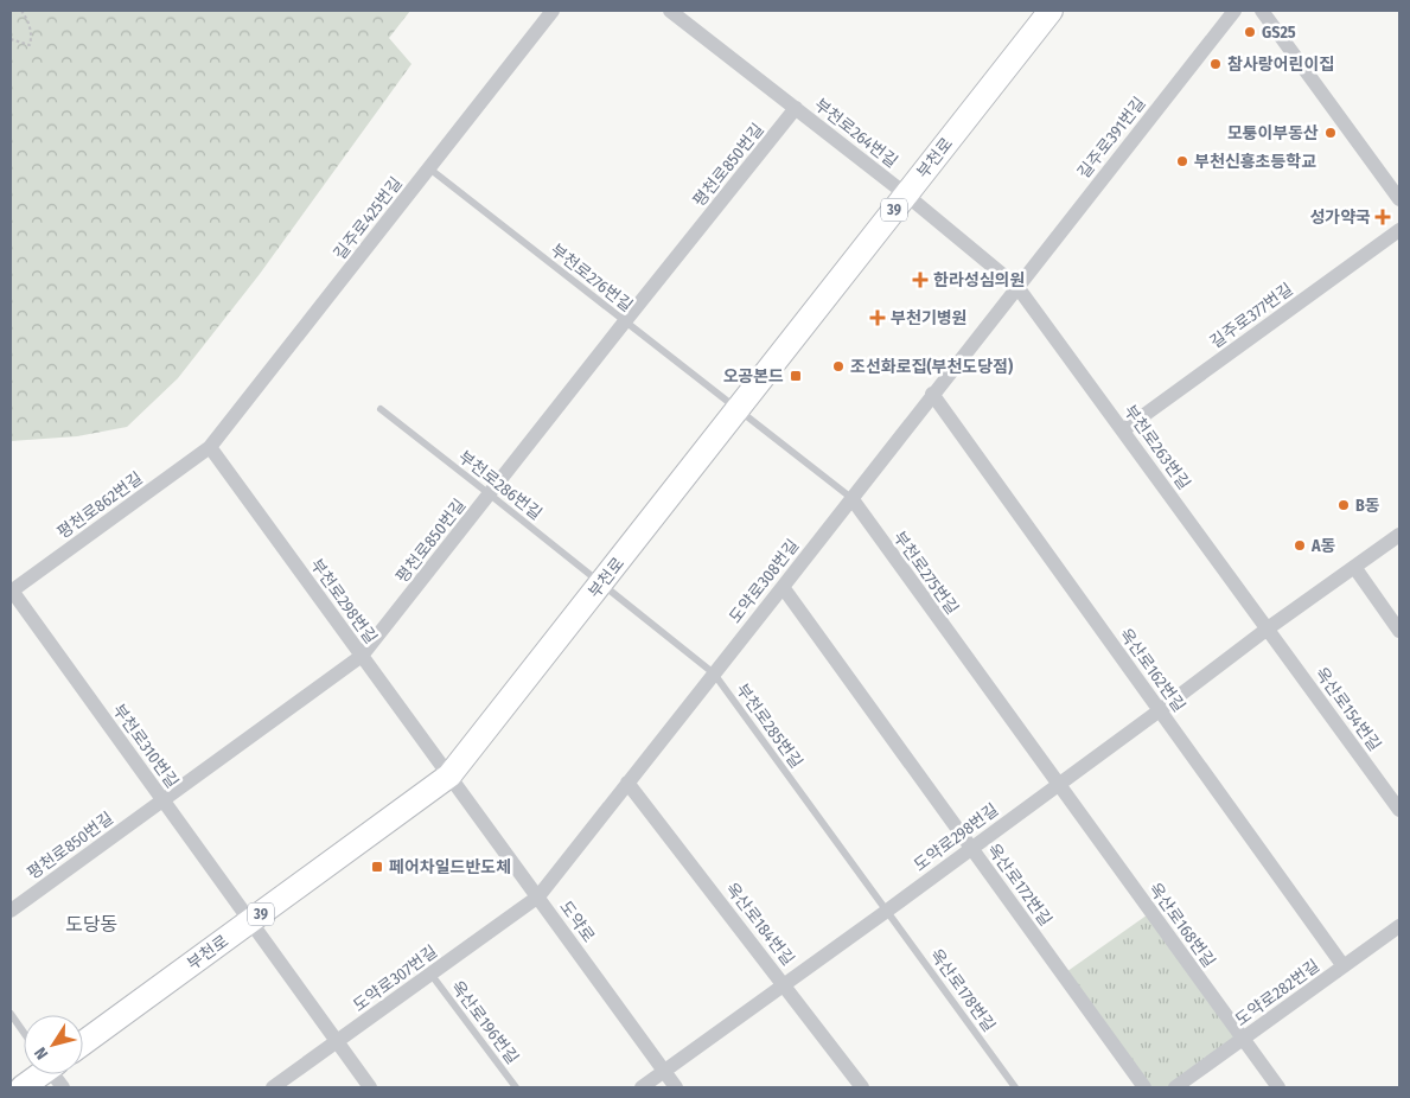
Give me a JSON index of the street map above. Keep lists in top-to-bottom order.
{
  "streets": {
    "main road": ["부천로", "39"],
    "street": [
      "부천로264번길",
      "길주로391번길",
      "평천로850번길",
      "길주로425번길",
      "길주로377번길",
      "부천로263번길",
      "평천로862번길",
      "부천로275번길",
      "도약로308번길",
      "부천로298번길",
      "옥산로162번길",
      "옥산로154번길",
      "부천로310번길",
      "도약로298번길",
      "옥산로172번길",
      "도약로",
      "옥산로184번길",
      "옥산로168번길",
      "도약로307번길",
      "도약로282번길"
    ],
    "lane": [
      "부천로276번길",
      "부천로286번길",
      "부천로285번길",
      "옥산로178번길",
      "옥산로196번길"
    ]
  },
  "crossings": [
    ["부천로264번길", "길주로391번길"],
    ["부천로264번길", "부천로"],
    ["부천로264번길", "평천로850번길"],
    ["부천로264번길", "부천로263번길"],
    ["부천로264번길", "도약로308번길"],
    ["길주로391번길", "부천로263번길"],
    ["길주로391번길", "도약로308번길"],
    ["부천로", "부천로276번길"],
    ["부천로", "부천로286번길"],
    ["부천로", "부천로275번길"],
    ["부천로", "부천로298번길"],
    ["부천로", "부천로285번길"],
    ["부천로", "부천로310번길"],
    ["부천로", "도약로"],
    ["평천로850번길", "부천로276번길"],
    ["평천로850번길", "부천로286번길"],
    ["평천로850번길", "부천로298번길"],
    ["평천로850번길", "부천로310번길"],
    ["길주로425번길", "부천로276번길"],
    ["길주로425번길", "평천로862번길"],
    ["길주로425번길", "부천로298번길"],
    ["부천로276번길", "부천로275번길"],
    ["길주로377번길", "부천로263번길"],
    ["부천로263번길", "도약로308번길"],
    ["부천로263번길", "옥산로154번길"],
    ["부천로263번길", "도약로298번길"],
    ["부천로286번길", "부천로285번길"],
    ["평천로862번길", "부천로298번길"],
    ["평천로862번길", "부천로310번길"],
    ["부천로275번길", "도약로308번길"],
    ["부천로275번길", "도약로298번길"],
    ["부천로275번길", "옥산로168번길"],
    ["도약로308번길", "옥산로162번길"],
    ["도약로308번길", "부천로285번길"],
    ["도약로308번길", "옥산로172번길"],
    ["도약로308번길", "도약로"],
    ["도약로308번길", "옥산로184번길"],
    ["도약로308번길", "도약로307번길"],
    ["부천로298번길", "도약로"],
    ["옥산로162번길", "도약로298번길"],
    ["옥산로162번길", "도약로282번길"],
    ["옥산로154번길", "도약로298번길"],
    ["부천로285번길", "도약로298번길"],
    ["부천로285번길", "옥산로178번길"],
    ["부천로310번길", "도약로307번길"],
    ["도약로298번길", "옥산로172번길"],
    ["도약로298번길", "도약로"],
    ["도약로298번길", "옥산로184번길"],
    ["도약로298번길", "옥산로168번길"],
    ["도약로298번길", "옥산로178번길"],
    ["도약로", "도약로307번길"],
    ["옥산로168번길", "도약로282번길"],
    ["도약로307번길", "옥산로196번길"]
  ],
  "districts": ["도당동"],
  "places": {
    "other": [
      "GS25",
      "참사랑어린이집",
      "모퉁이부동산",
      "부천신흥초등학교",
      "조선화로집(부천도당점)",
      "B동",
      "A동"
    ],
    "health": ["성가약국", "한라성심의원", "부천기병원"],
    "transit": ["오공본드", "페어차일드반도체"]
  },
  "north": "bottom left"
}
